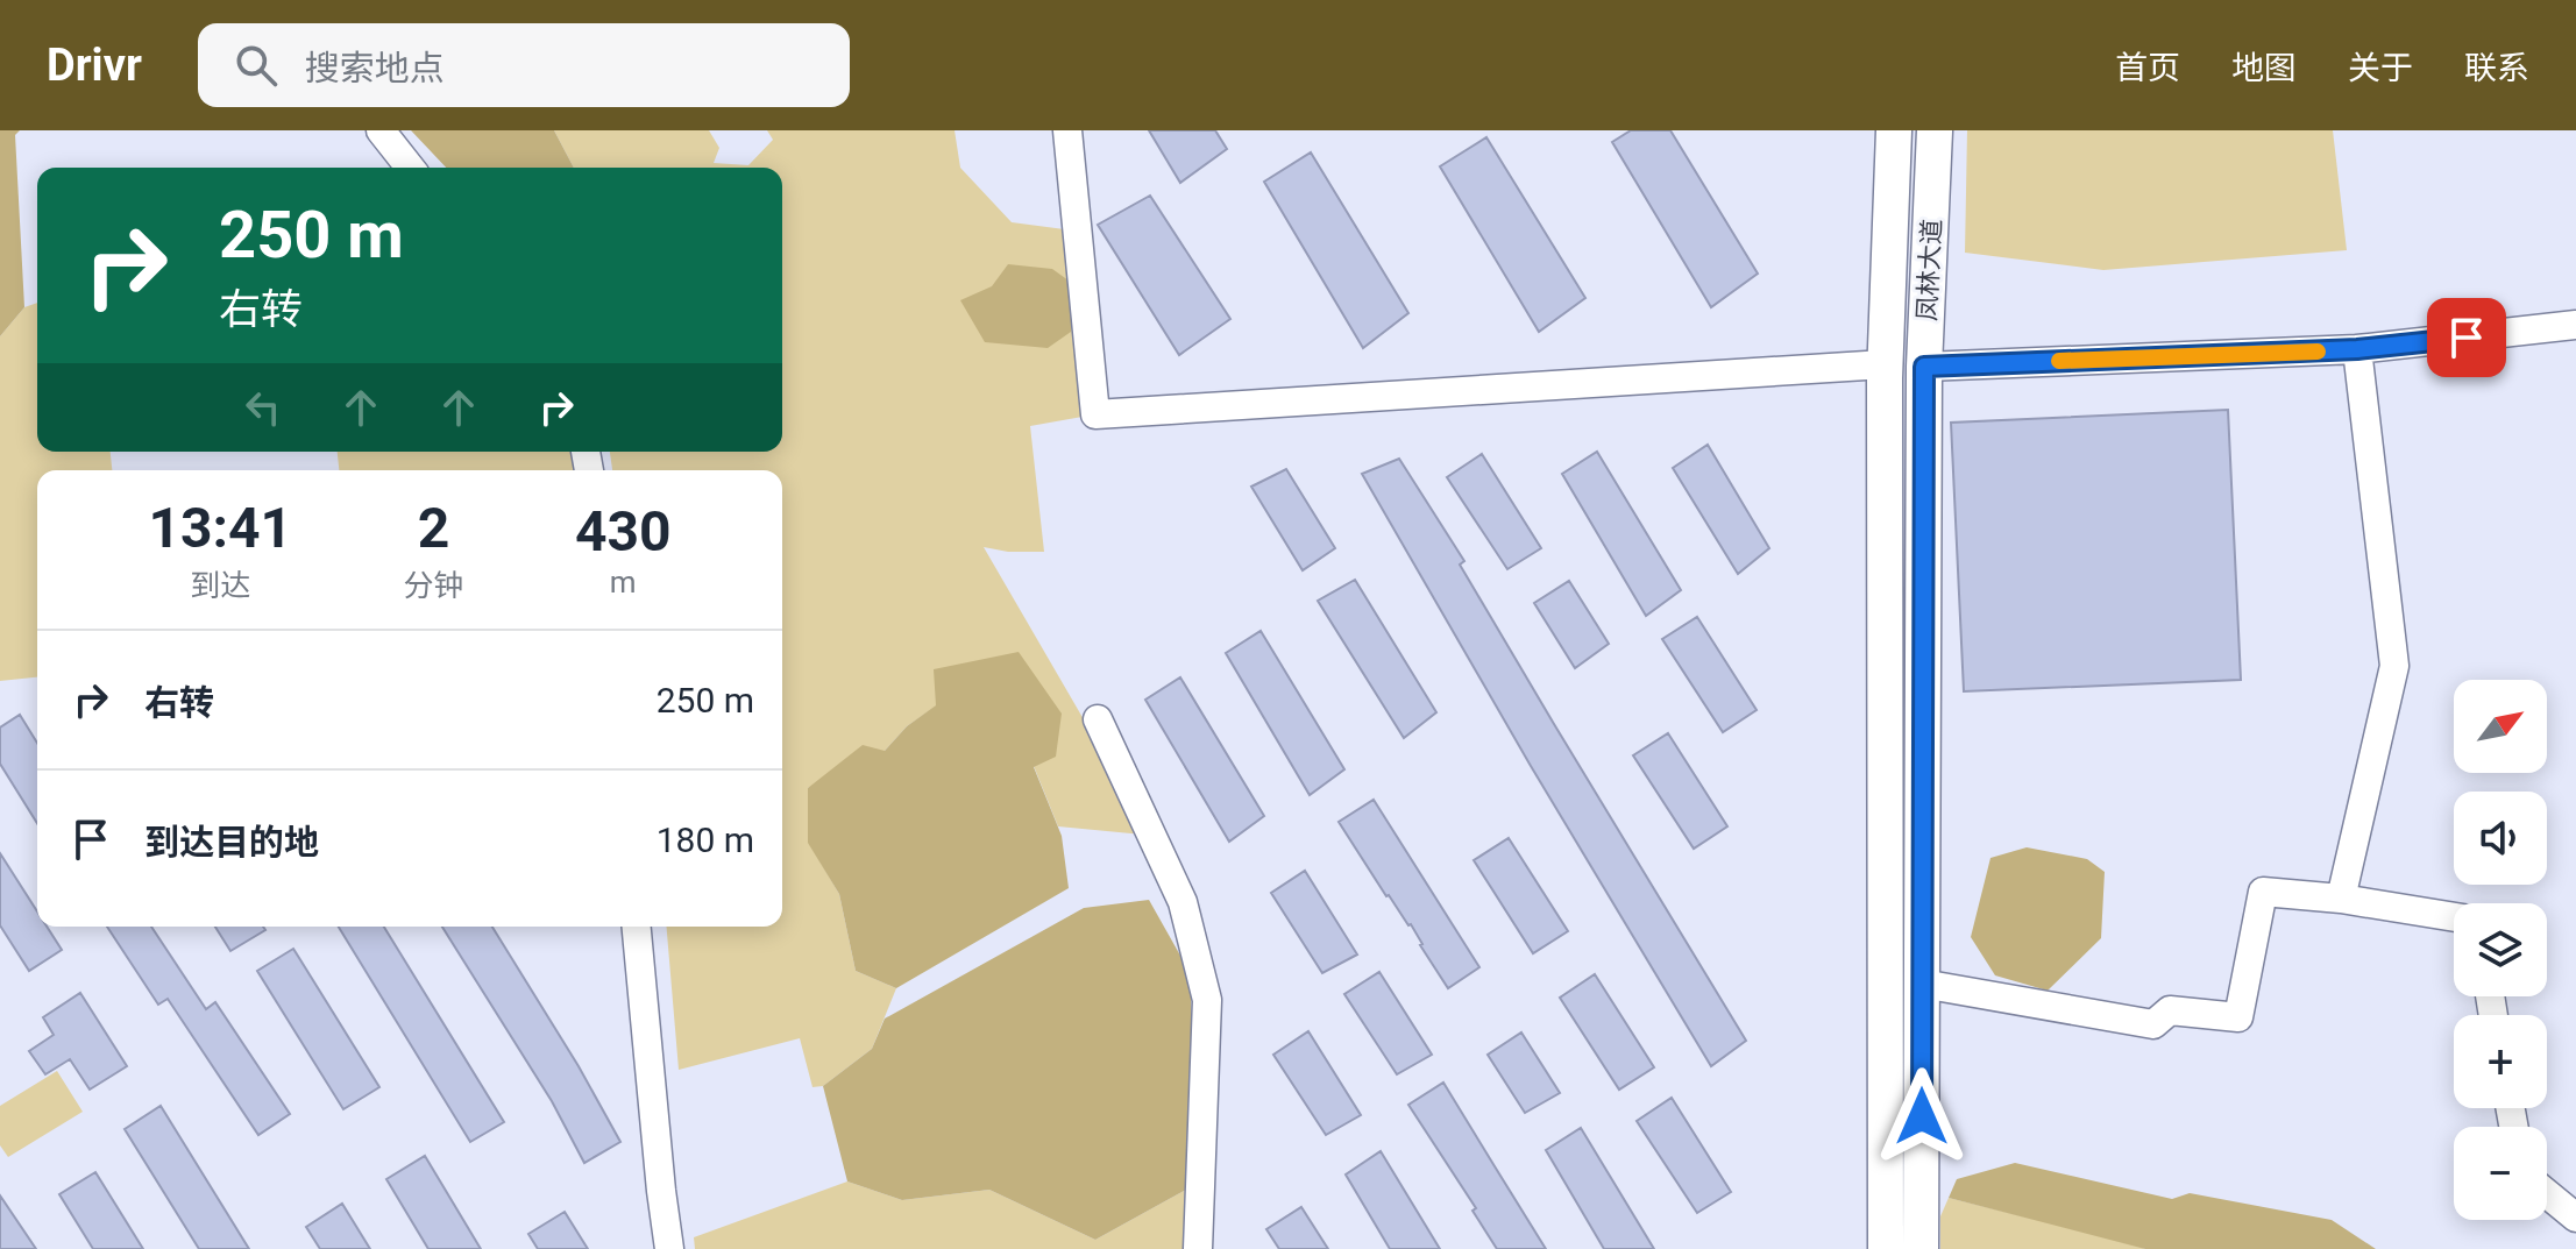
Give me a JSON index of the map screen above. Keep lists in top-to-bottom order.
{
  "streets": {
    "main road": ["凤林大道"]
  },
  "north": "top right",
  "page": {
    "header": "Drivr",
    "search": "搜索地点",
    "nav": [
      "首页",
      "地图",
      "关于",
      "联系"
    ],
    "turn": ["250 m", "右转"],
    "eta": [
      "13:41",
      "到达",
      "2",
      "分钟",
      "430",
      "m"
    ],
    "list": [
      {
        "name": "右转",
        "value": "250 m"
      },
      {
        "name": "到达目的地",
        "value": "180 m"
      }
    ],
    "map_buttons": ["+", "−"]
  }
}
